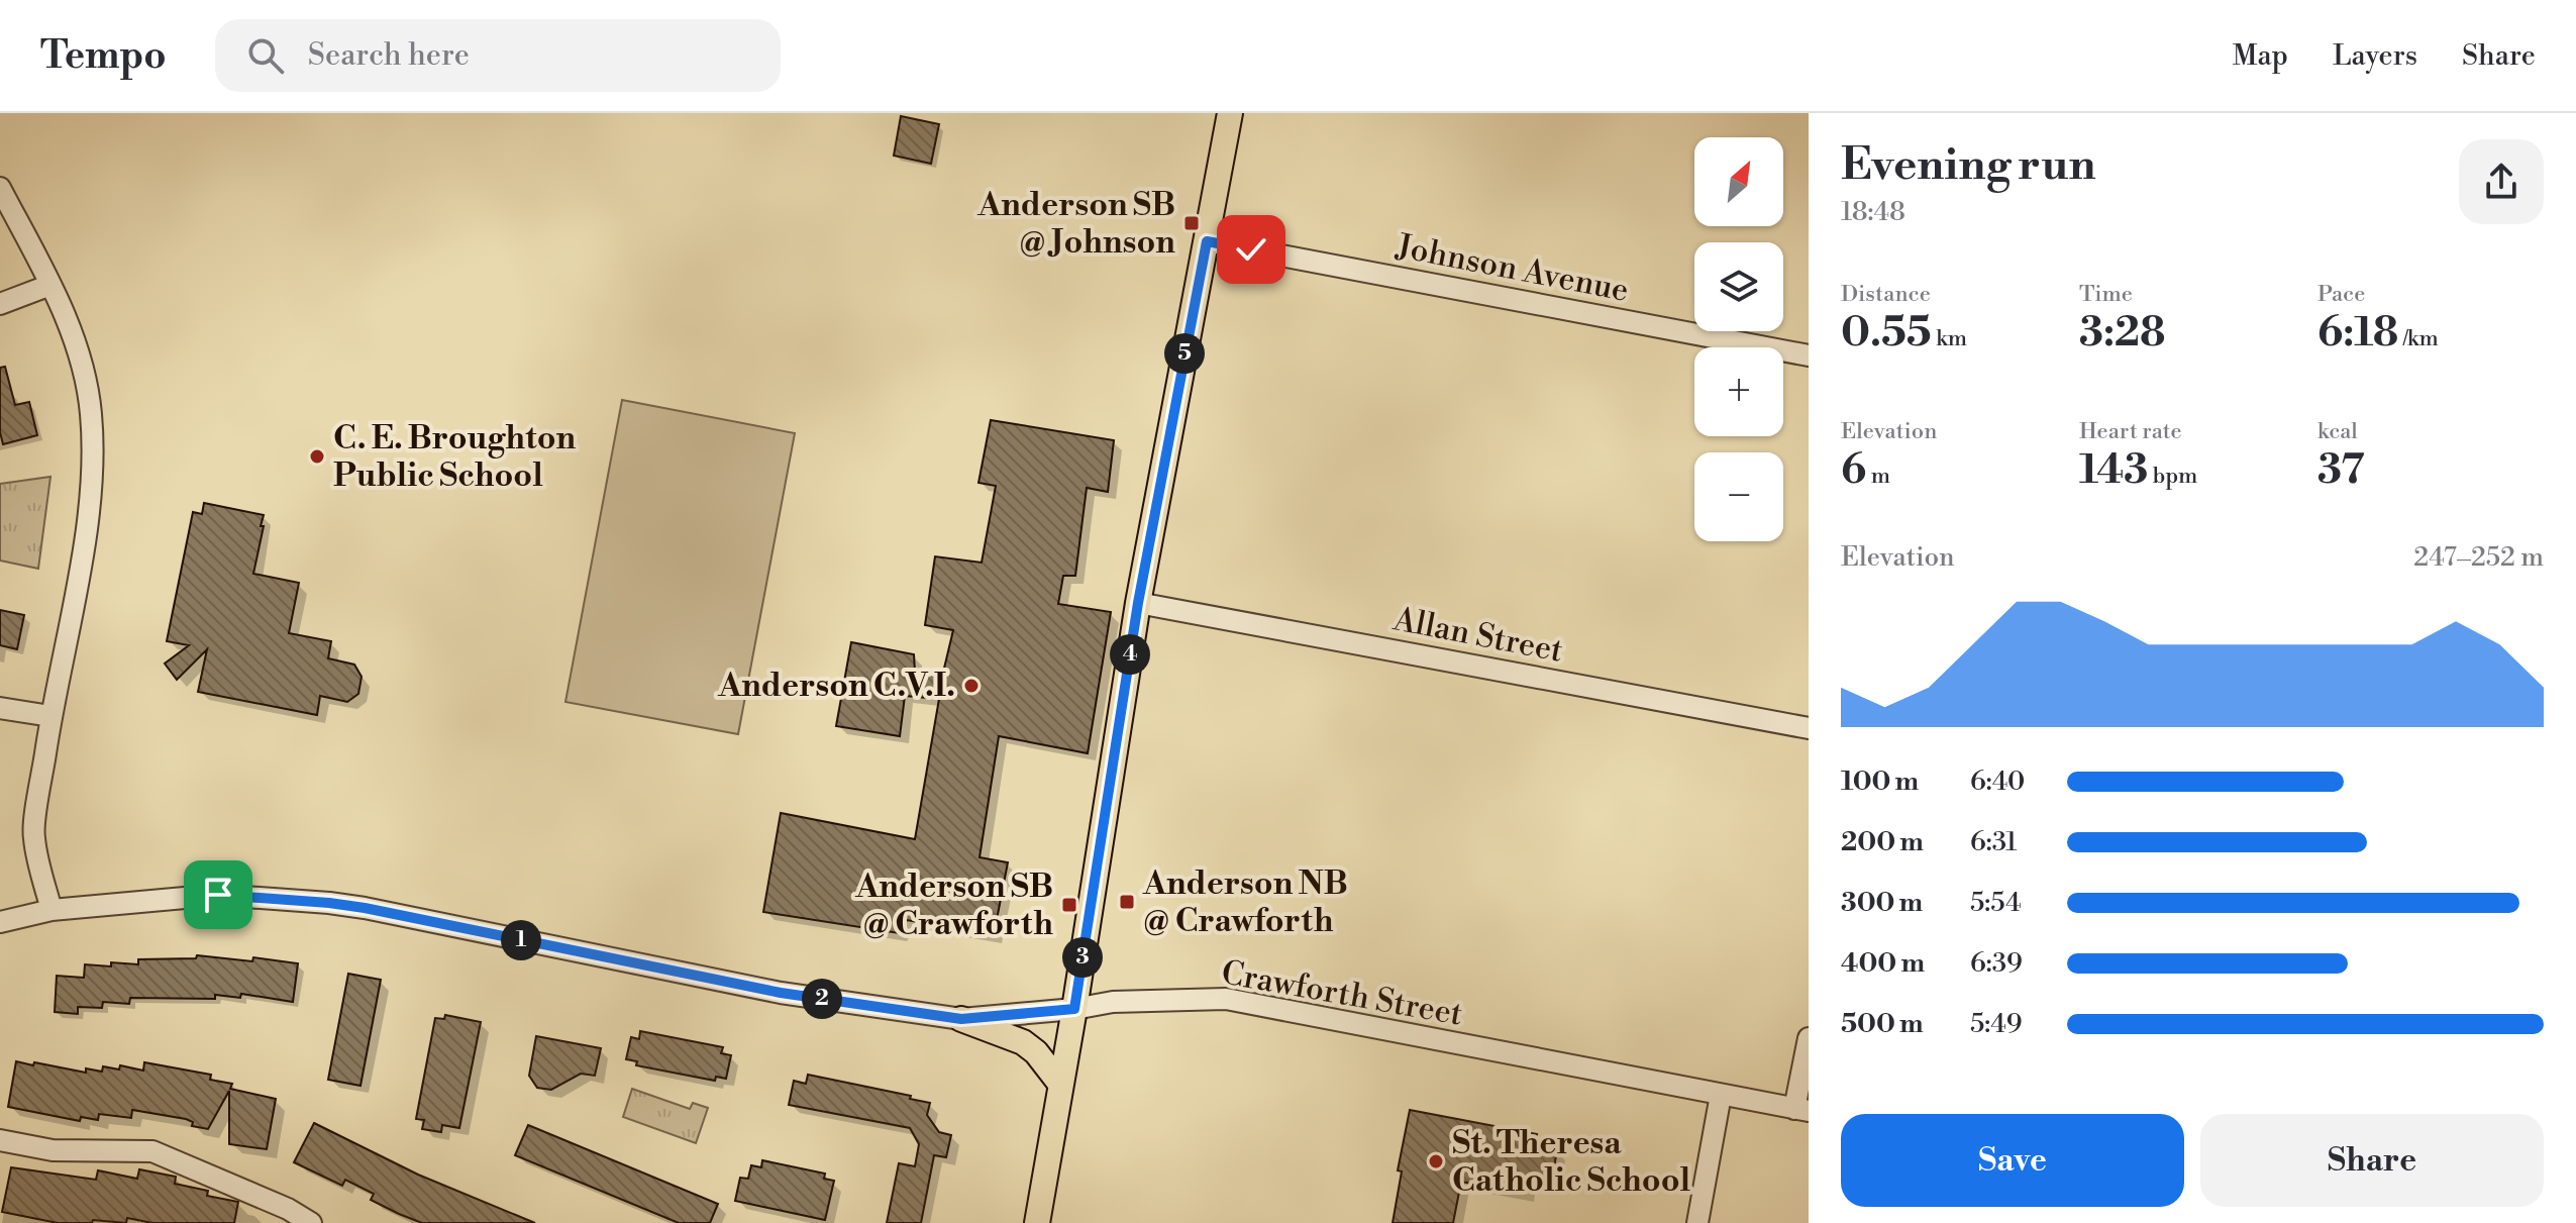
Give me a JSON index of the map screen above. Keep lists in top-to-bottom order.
{
  "streets": {
    "street": ["Johnson Avenue", "Allan Street", "Crawforth Street"]
  },
  "places": {
    "transit": ["Anderson SB @ Johnson", "Anderson NB @ Crawforth", "Anderson SB @ Crawforth"],
    "other": ["C. E. Broughton Public School", "Anderson C.V.I.", "St. Theresa Catholic School"]
  },
  "north": "top right",
  "page": {
    "header": "Tempo",
    "search": "Search here",
    "nav": ["Map", "Layers", "Share"],
    "heading": ["Evening run", "18:48"],
    "map_buttons": ["+", "−"],
    "stats": [
      ["Distance", "0.55 km"],
      ["Time", "3:28"],
      ["Pace", "6:18 /km"],
      ["Elevation", "6 m"],
      ["Heart rate", "143 bpm"],
      ["kcal", "37"]
    ],
    "pins": [
      "5",
      "4",
      "1",
      "3",
      "2"
    ],
    "chart": ["Elevation", "247–252 m"],
    "list": [
      {
        "name": "100 m",
        "note": "6:40"
      },
      {
        "name": "200 m",
        "note": "6:31"
      },
      {
        "name": "300 m",
        "note": "5:54"
      },
      {
        "name": "400 m",
        "note": "6:39"
      },
      {
        "name": "500 m",
        "note": "5:49"
      }
    ],
    "buttons": ["Save", "Share"]
  }
}
